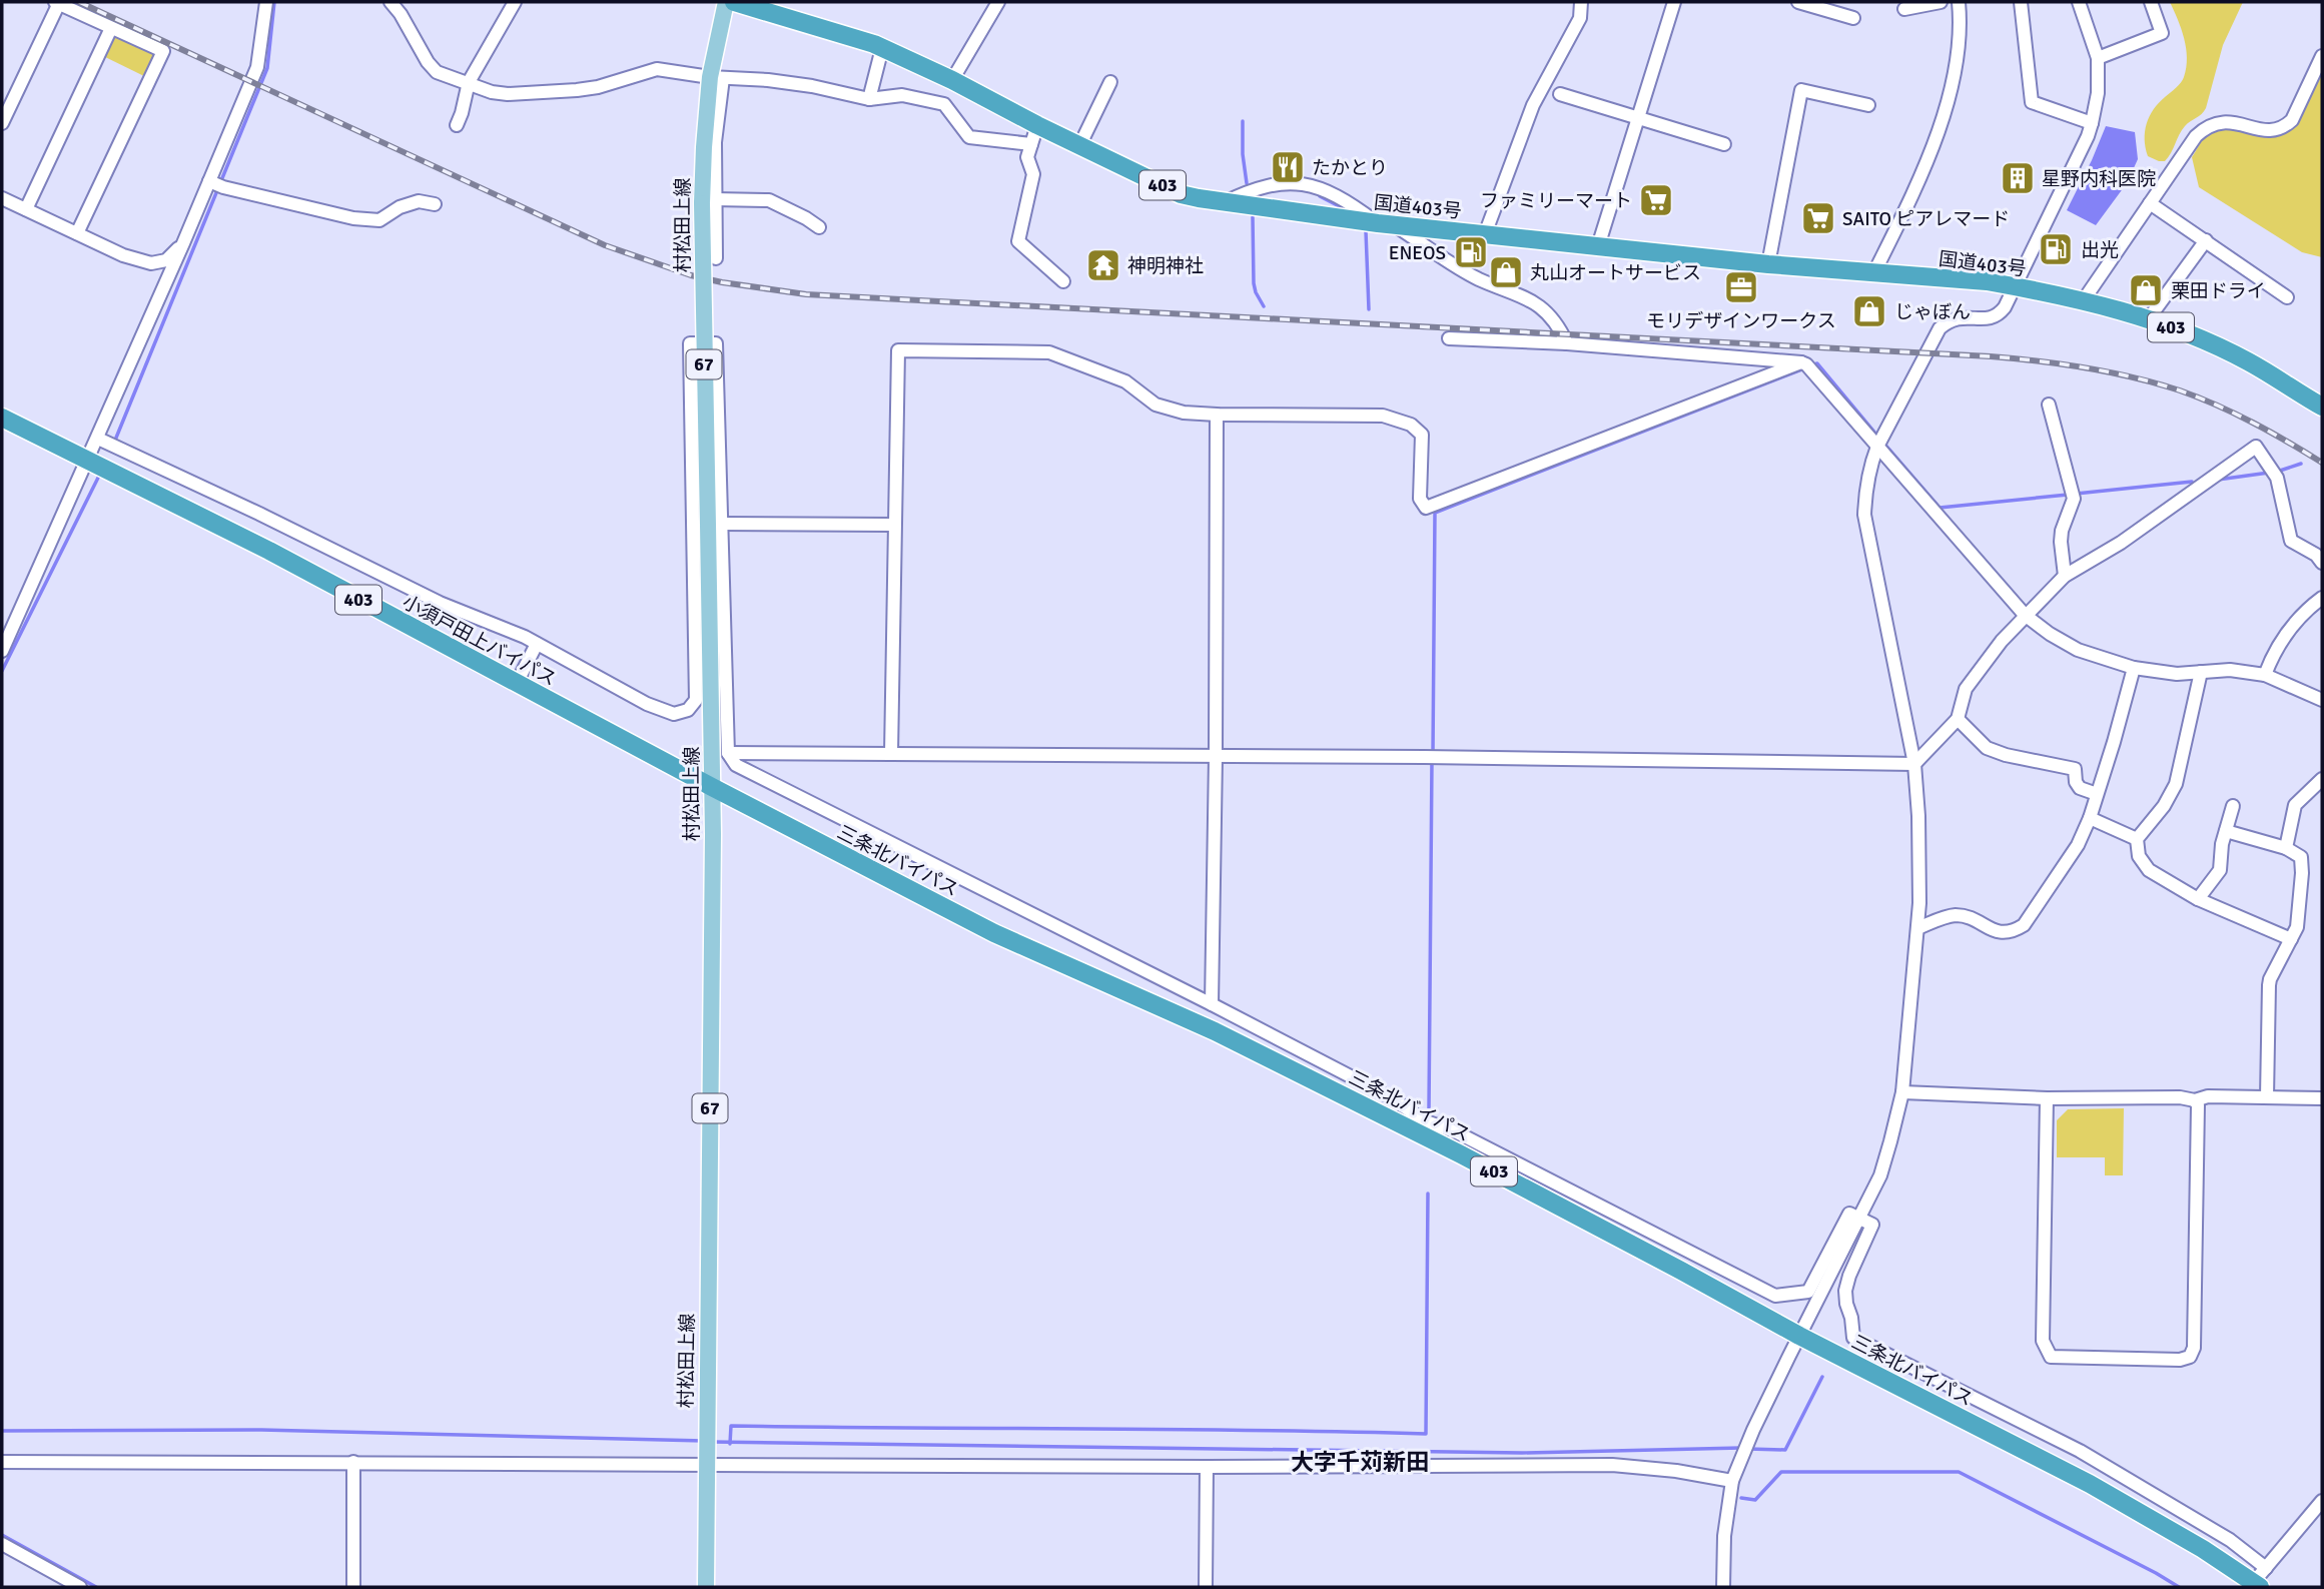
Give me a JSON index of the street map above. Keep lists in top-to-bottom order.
{
  "streets": {
    "highway": [
      "403",
      "国道403号",
      "小須戸田上バイパス",
      "三条北バイパス"
    ],
    "main road": ["村松田上線", "67"]
  },
  "crossings": [
    ["村松田上線", "小須戸田上バイパス"],
    ["村松田上線", "三条北バイパス"],
    ["小須戸田上バイパス", "三条北バイパス"]
  ],
  "districts": ["大字千苅新田"],
  "places": {
    "restaurant": ["たかとり"],
    "building": ["星野内科医院"],
    "supermarket": ["ファミリーマート", "SAITO ピアレマード"],
    "fuel station": ["出光", "ENEOS"],
    "temple": ["神明神社"],
    "shop": ["丸山オートサービス", "栗田ドライ", "じゃぼん"],
    "office": ["モリデザインワークス"]
  }
}
